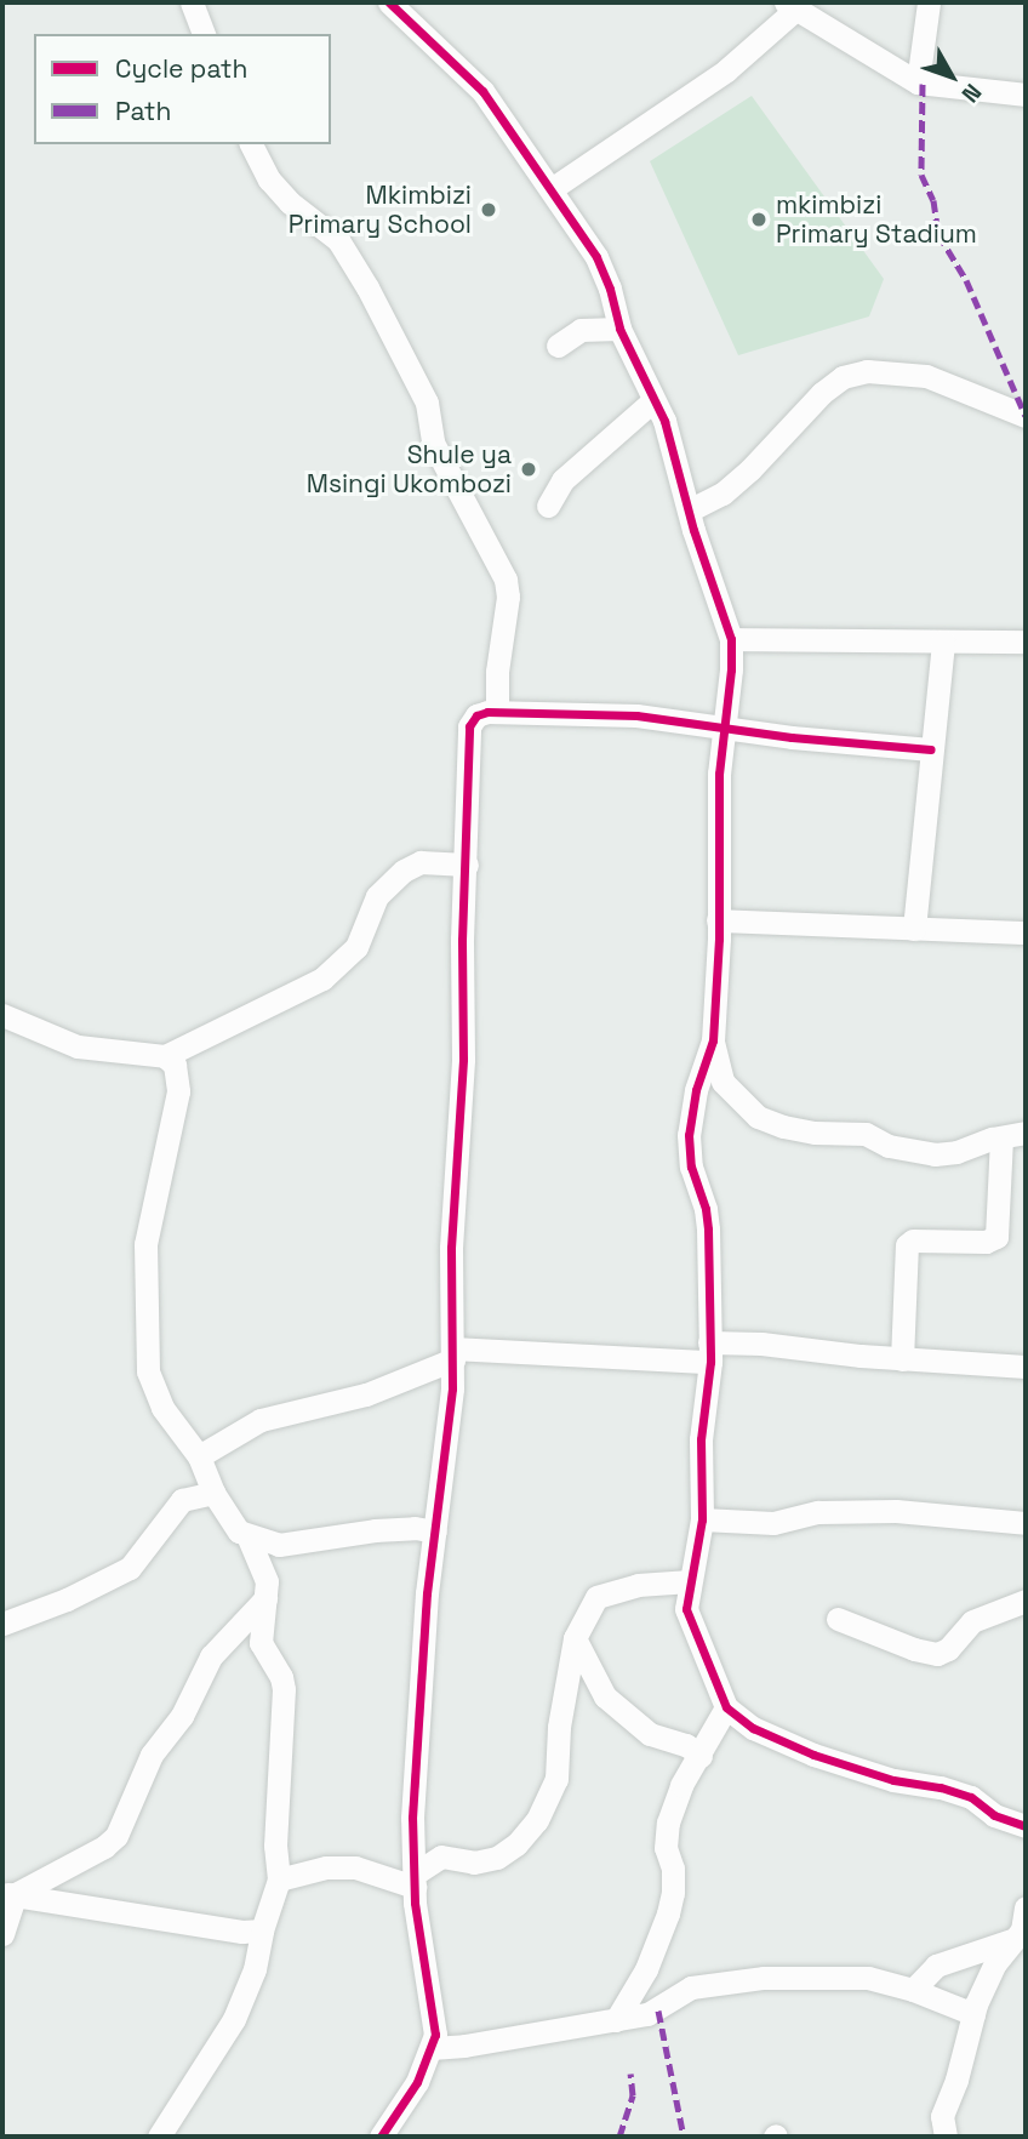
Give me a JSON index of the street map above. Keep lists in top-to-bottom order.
{
  "places": ["Mkimbizi Primary School", "mkimbizi Primary Stadium", "Shule ya Msingi Ukombozi"],
  "legend": ["Cycle path", "Path"],
  "north": "bottom right"
}
